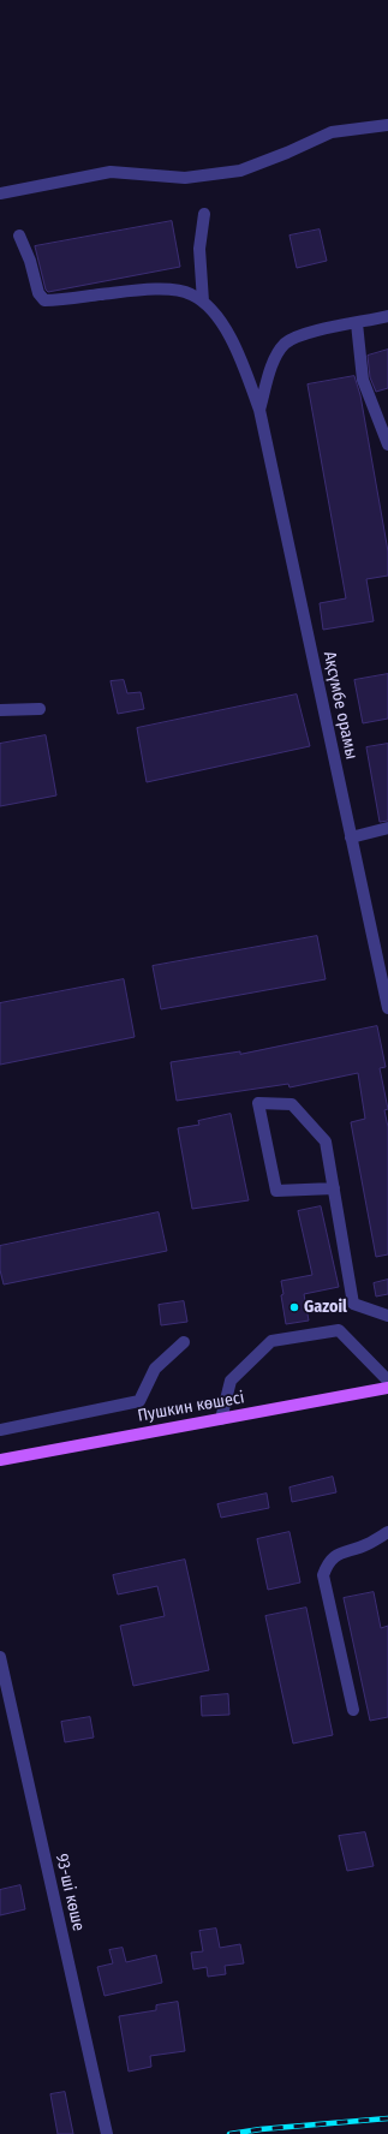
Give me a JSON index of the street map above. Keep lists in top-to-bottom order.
{
  "streets": {
    "main road": ["Пушкин көшесі"],
    "lane": ["Ақсүмбе орамы", "93-ші көше"]
  },
  "places": ["Gazoil"]
}
